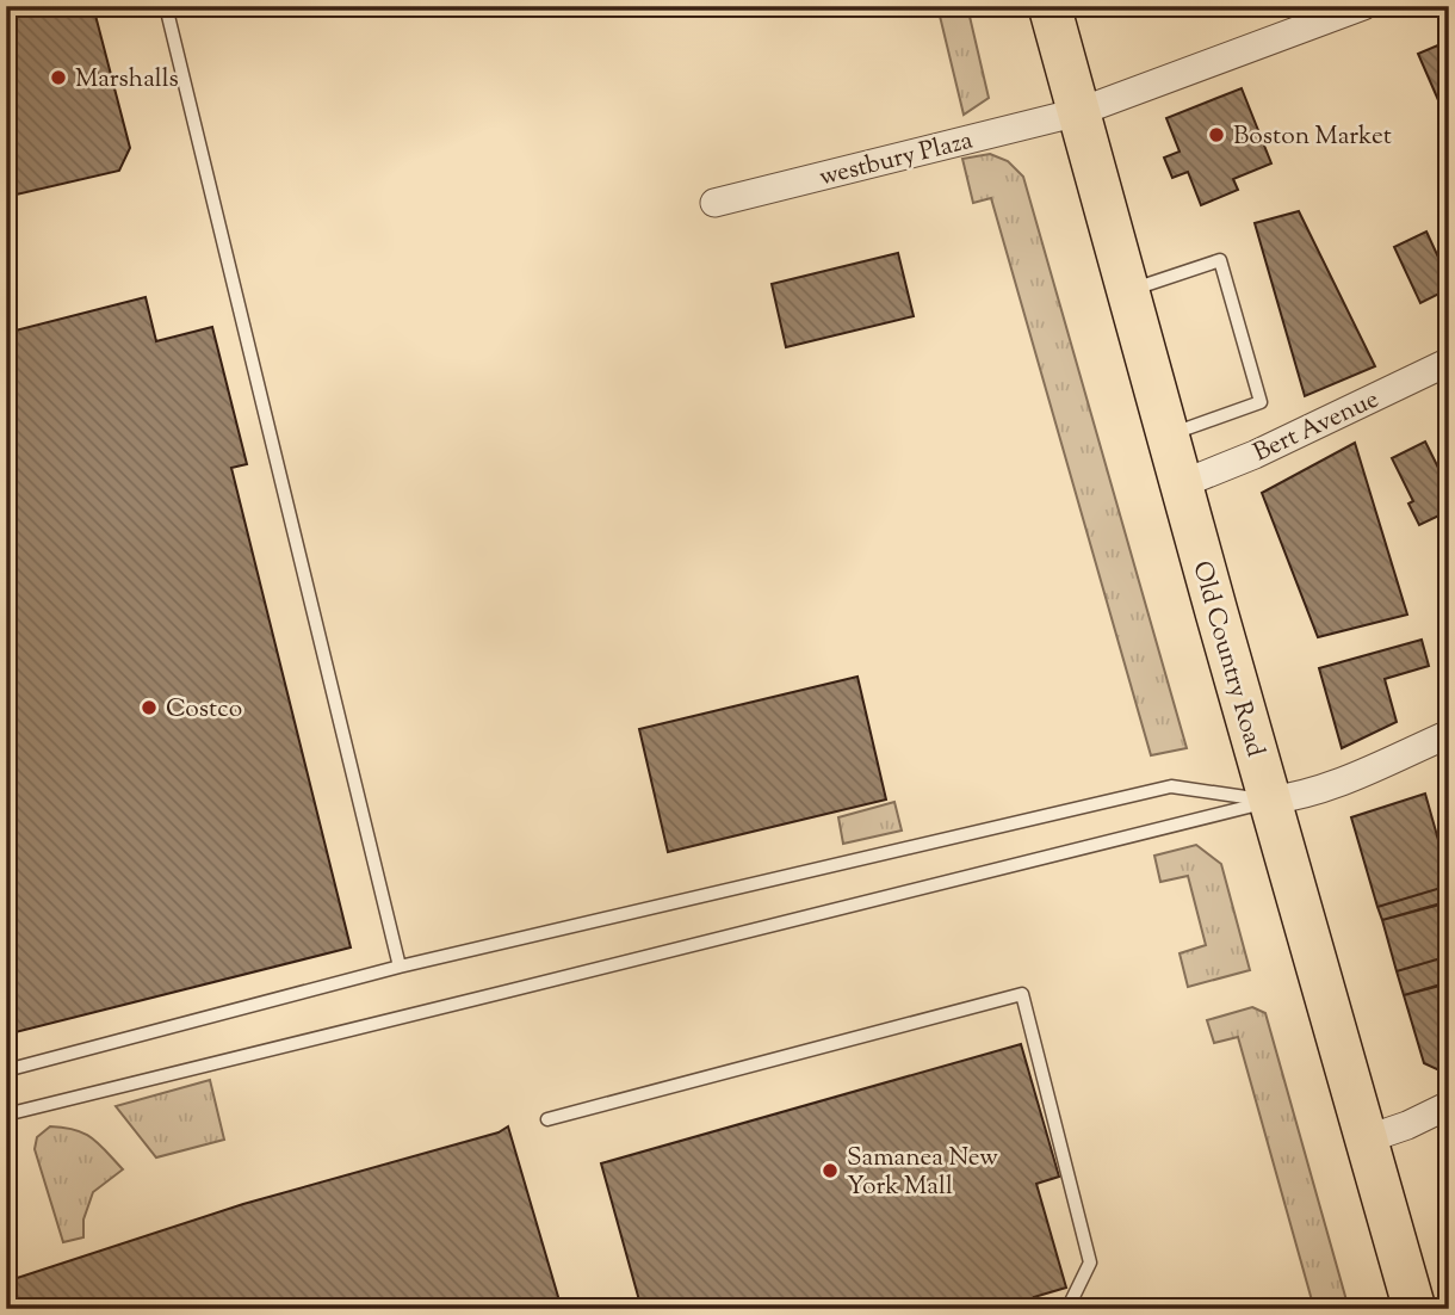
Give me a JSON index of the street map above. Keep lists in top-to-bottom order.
{
  "streets": {
    "main road": ["Old Country Road"],
    "street": ["westbury Plaza", "Bert Avenue"]
  },
  "crossings": [
    ["westbury Plaza", "Old Country Road"],
    ["Bert Avenue", "Old Country Road"]
  ],
  "places": [
    "Marshalls",
    "Boston Market",
    "Costco",
    "Samanea New York Mall"
  ]
}
